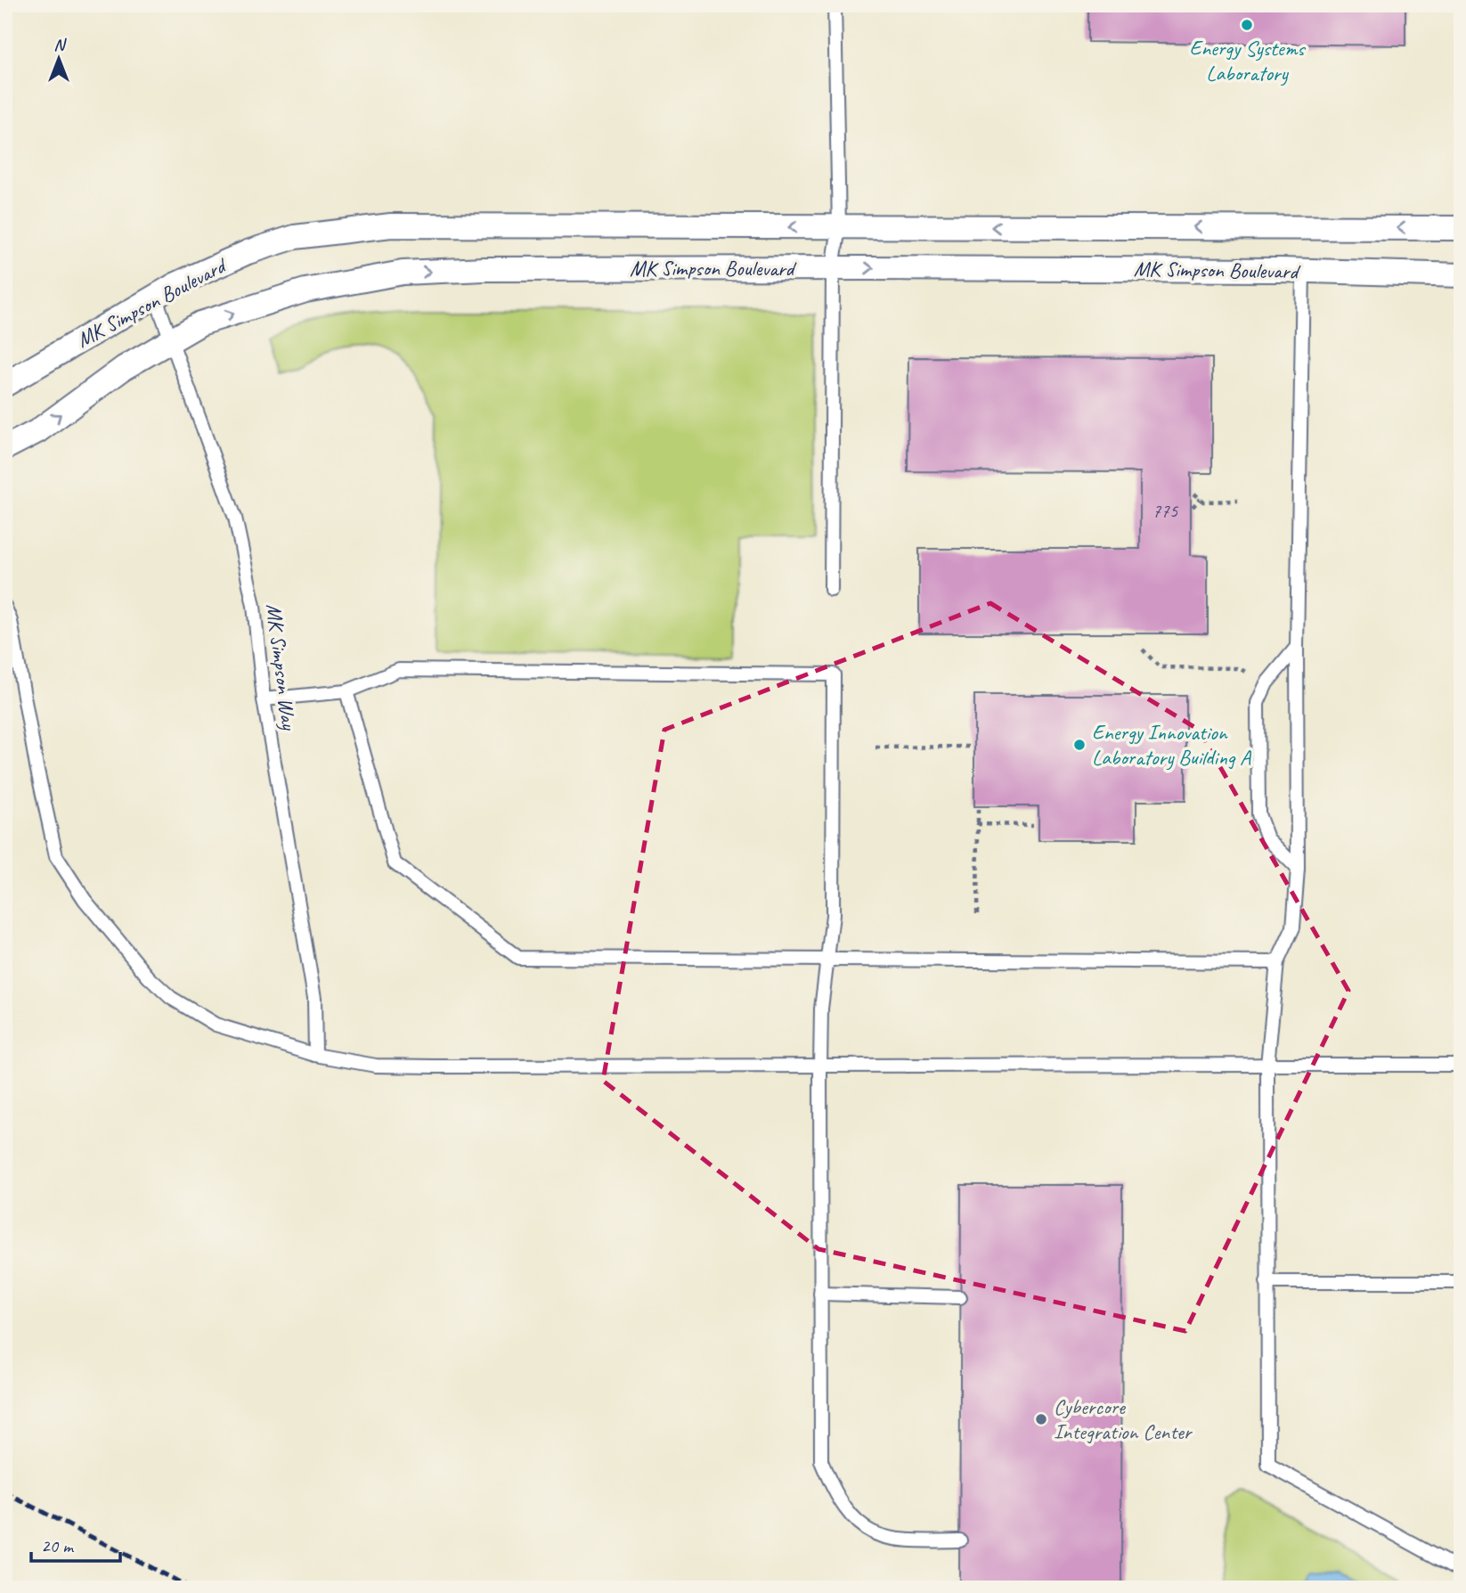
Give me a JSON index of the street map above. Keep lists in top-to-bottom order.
{
  "streets": {
    "street": ["MK Simpson Boulevard"],
    "lane": ["MK Simpson Way"]
  },
  "crossings": [
    ["MK Simpson Boulevard", "MK Simpson Way"]
  ],
  "places": ["Energy Systems Laboratory", "Energy Innovation Laboratory Building A", "Cybercore Integration Center"],
  "house_numbers": ["775"],
  "scale_bar": "20 m",
  "north": "top"
}
